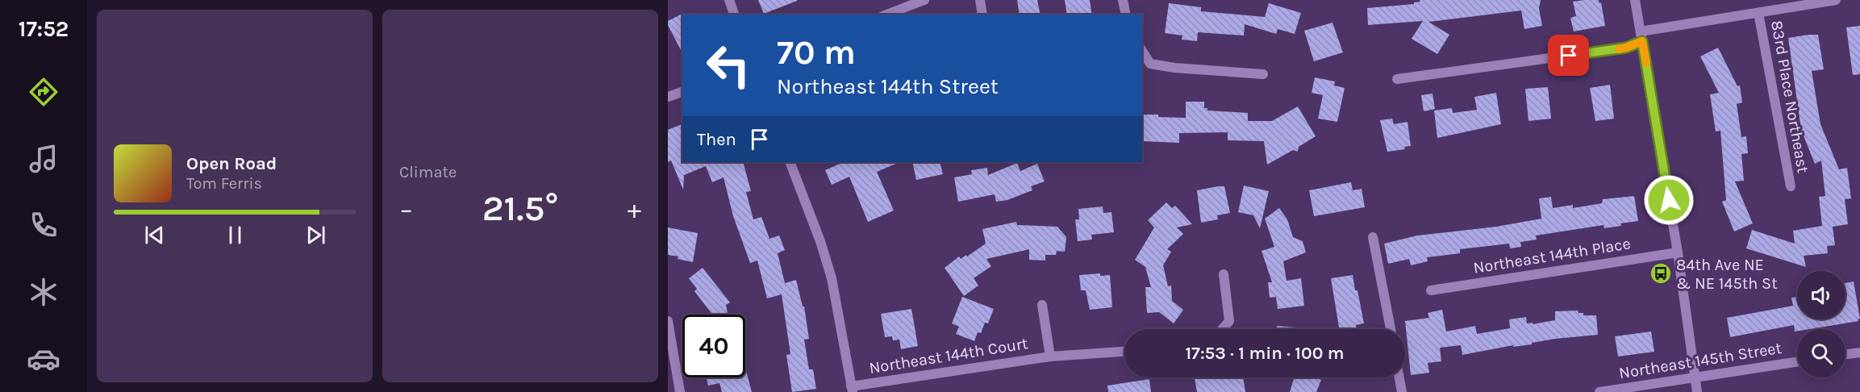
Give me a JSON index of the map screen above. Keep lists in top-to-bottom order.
{
  "streets": {
    "street": [
      "83rd Place Northeast",
      "Northeast 144th Place",
      "Northeast 144th Court",
      "Northeast 145th Street"
    ]
  },
  "places": {
    "bus stop": ["84th Ave NE & NE 145th St"]
  },
  "page": {
    "tabs": "17:52",
    "tile": "Climate",
    "turn": ["70 m", "Northeast 144th Street"],
    "then": "Then",
    "song": ["Open Road", "Tom Ferris"],
    "heat": ["−", "21.5°", "+"],
    "limit": "40",
    "trip": "17:53 · 1 min · 100 m"
  }
}
